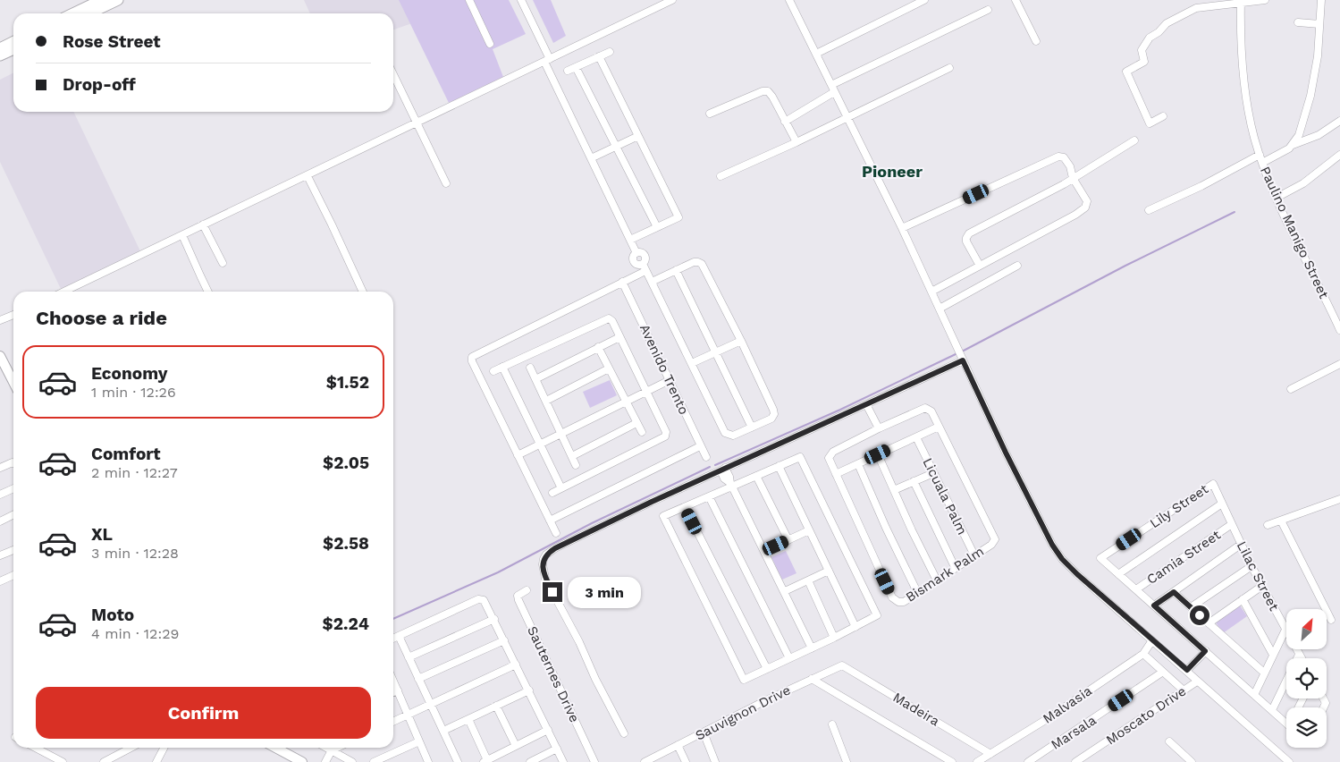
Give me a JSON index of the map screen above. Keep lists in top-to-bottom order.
{
  "streets": {
    "street": [
      "Paulino Manigo Street",
      "Avenido Trento",
      "Licuala Palm",
      "Lily Street",
      "Camia Street",
      "Bismark Palm",
      "Lilac Street",
      "Sauternes Drive",
      "Malvasia",
      "Madeira",
      "Sauvignon Drive",
      "Moscato Drive",
      "Marsala"
    ]
  },
  "crossings": [
    ["Licuala Palm", "Bismark Palm"],
    ["Lily Street", "Lilac Street"],
    ["Camia Street", "Lilac Street"],
    ["Malvasia", "Madeira"],
    ["Madeira", "Sauvignon Drive"]
  ],
  "districts": ["Pioneer"],
  "north": "top right",
  "page": {
    "banner": ["Rose Street", "Drop-off"],
    "heading": "Choose a ride",
    "list": [
      {
        "name": "Economy",
        "note": "1 min · 12:26",
        "value": "$1.52"
      },
      {
        "name": "Comfort",
        "note": "2 min · 12:27",
        "value": "$2.05"
      },
      {
        "name": "XL",
        "note": "3 min · 12:28",
        "value": "$2.58"
      },
      {
        "name": "Moto",
        "note": "4 min · 12:29",
        "value": "$2.24"
      }
    ],
    "bubble": "3 min",
    "buttons": "Confirm"
  }
}
